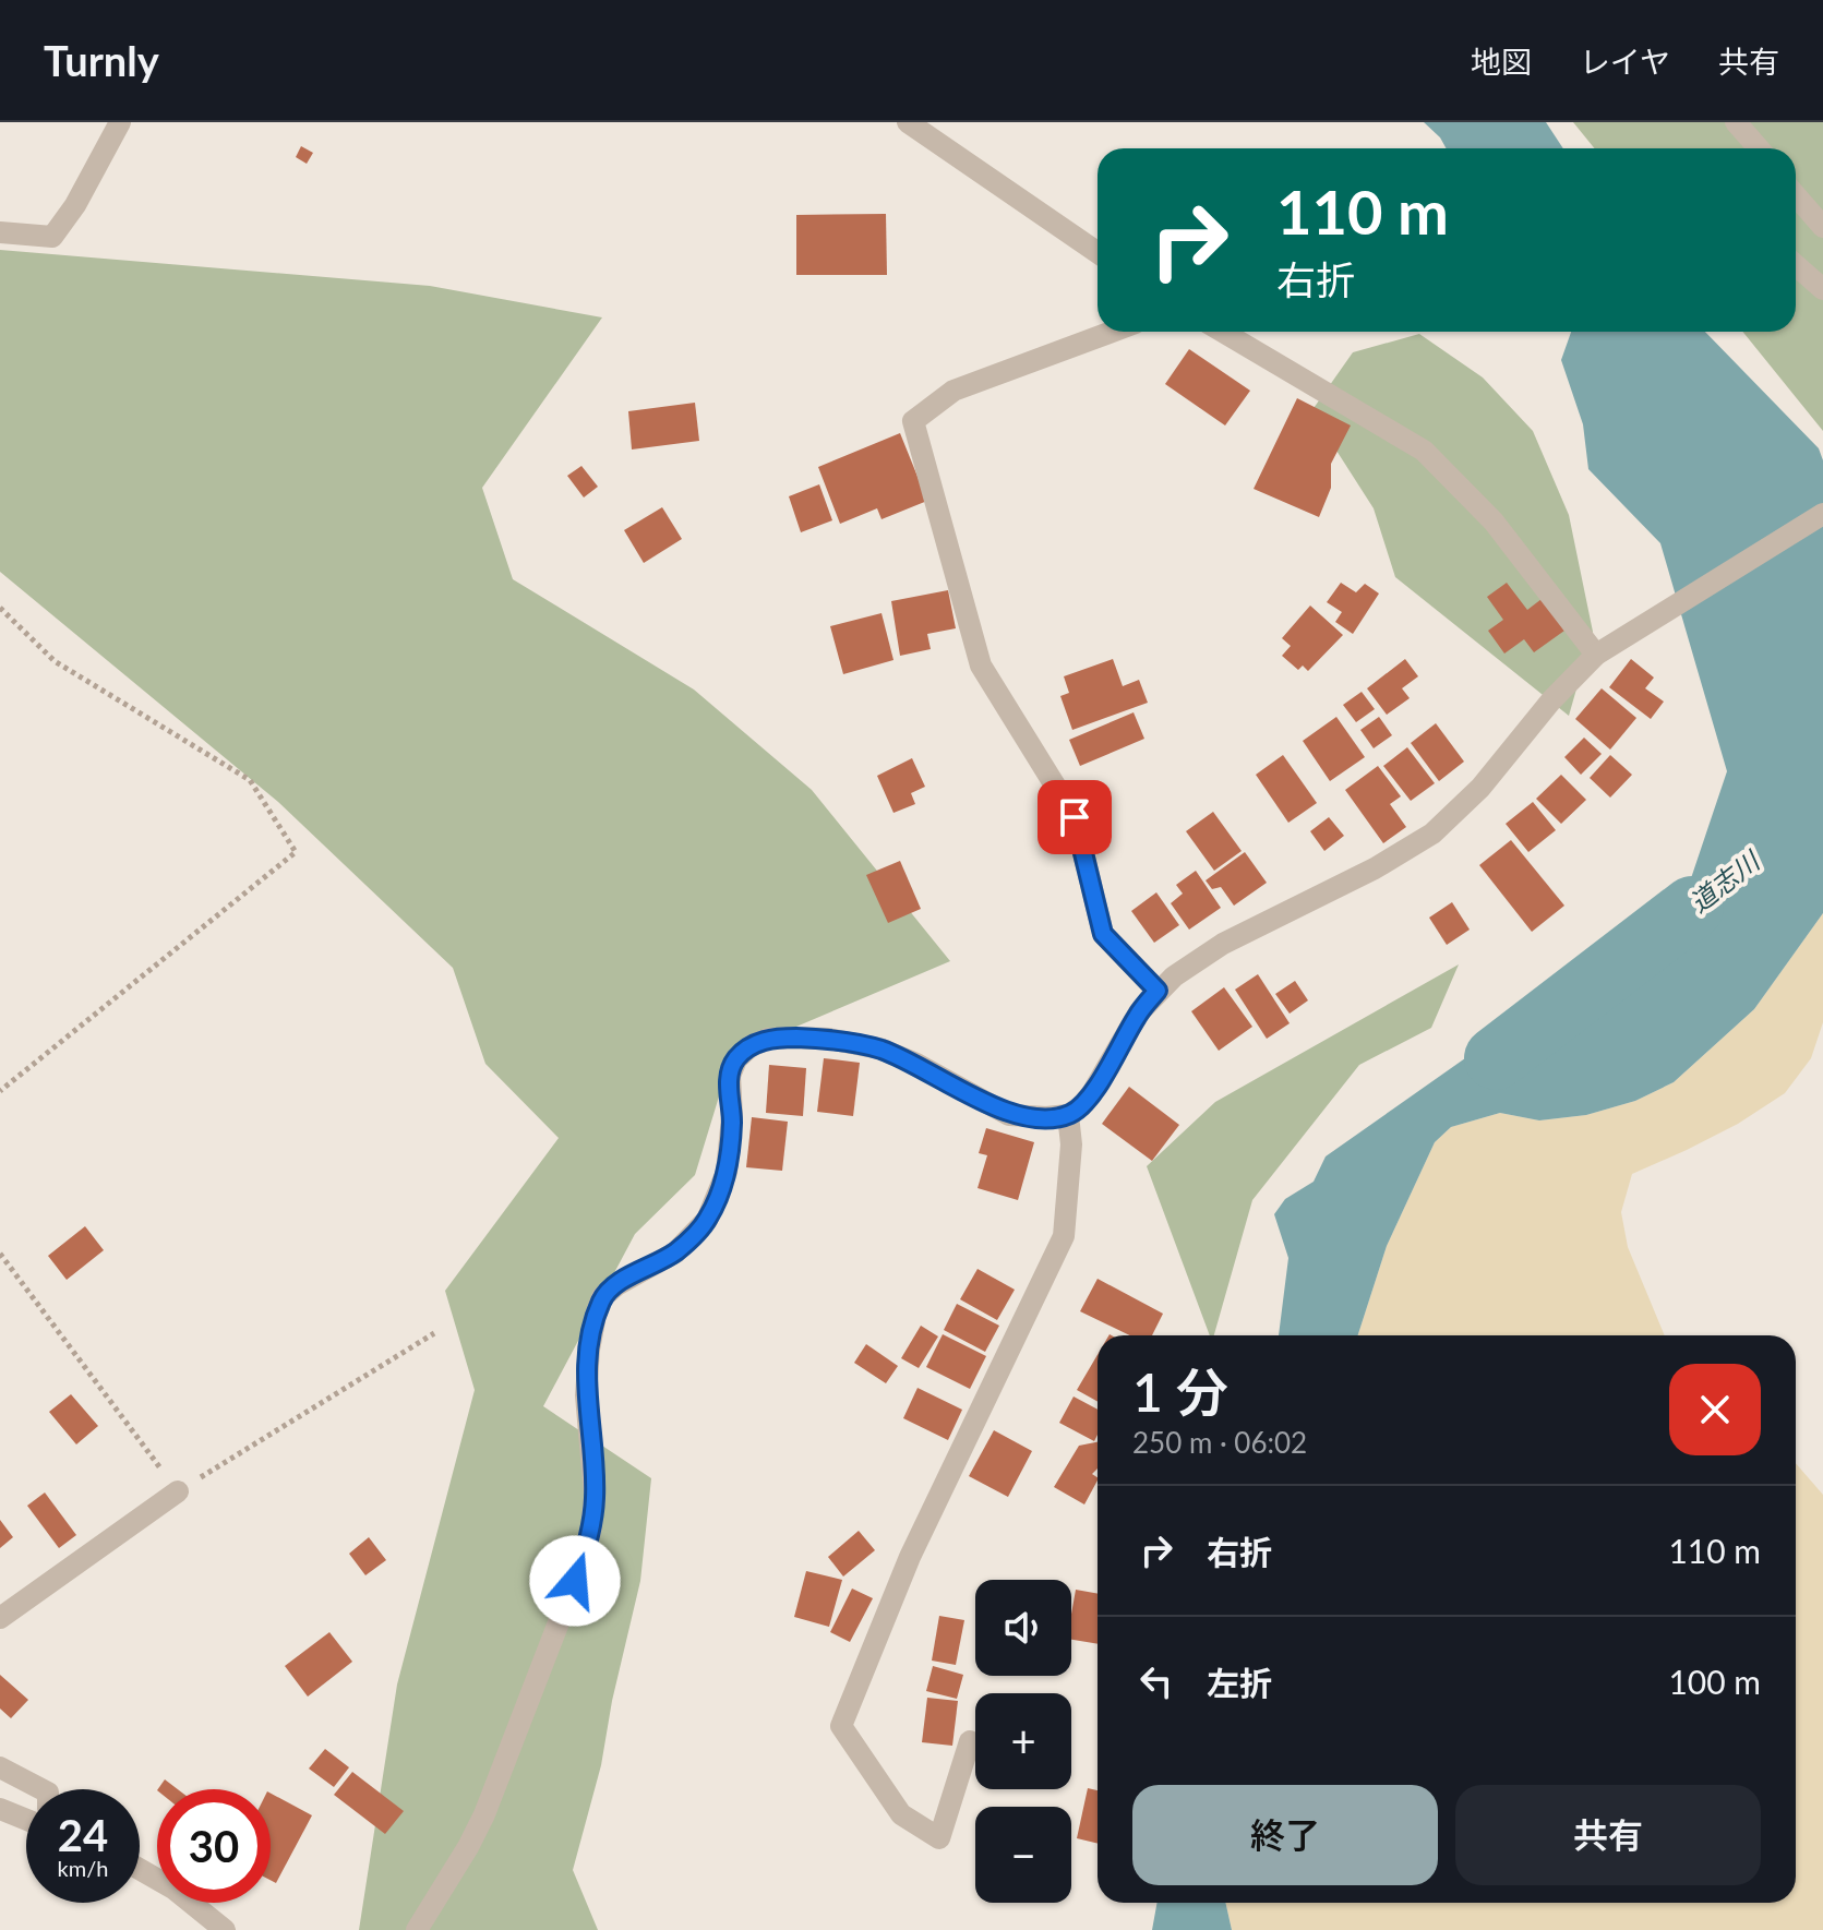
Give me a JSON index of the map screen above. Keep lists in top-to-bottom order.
{
  "water": ["道志川"],
  "page": {
    "header": "Turnly",
    "nav": ["地図", "レイヤ", "共有"],
    "turn": ["110 m", "右折"],
    "heading": ["1 分", "250 m · 06:02"],
    "list": [
      {
        "name": "右折",
        "value": "110 m"
      },
      {
        "name": "左折",
        "value": "100 m"
      }
    ],
    "map_buttons": ["+", "−"],
    "buttons": ["終了", "共有"],
    "speed": "24 km/h",
    "limit": "30"
  }
}
